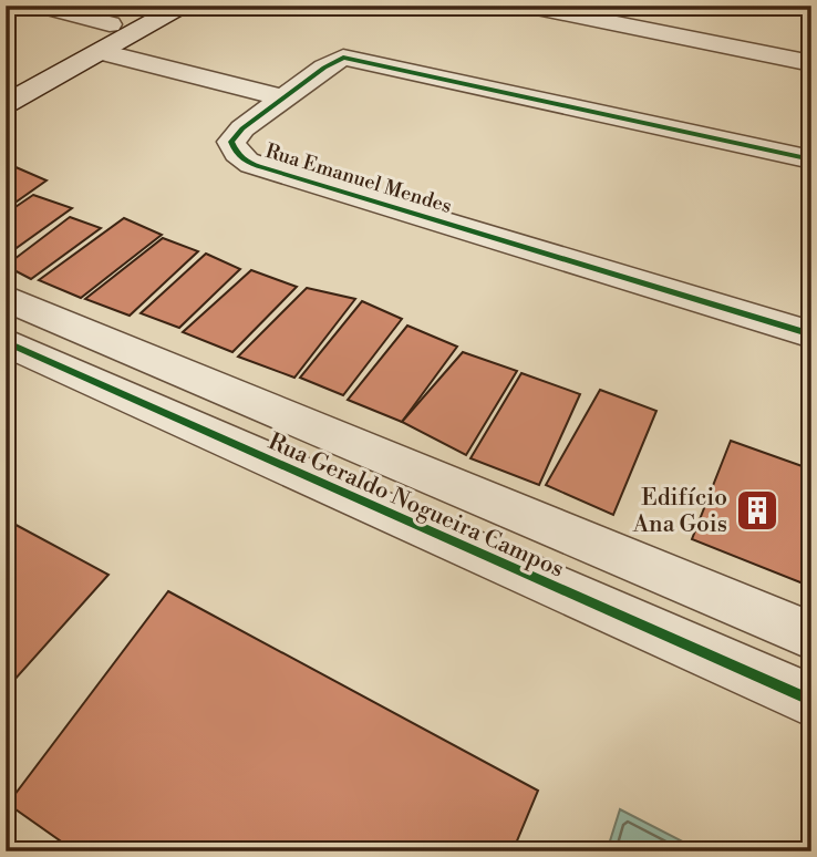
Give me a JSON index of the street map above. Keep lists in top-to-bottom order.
{
  "streets": {
    "street": ["Rua Emanuel Mendes", "Rua Geraldo Nogueira Campos"]
  },
  "places": {
    "building": ["Edifício Ana Gois"]
  }
}
